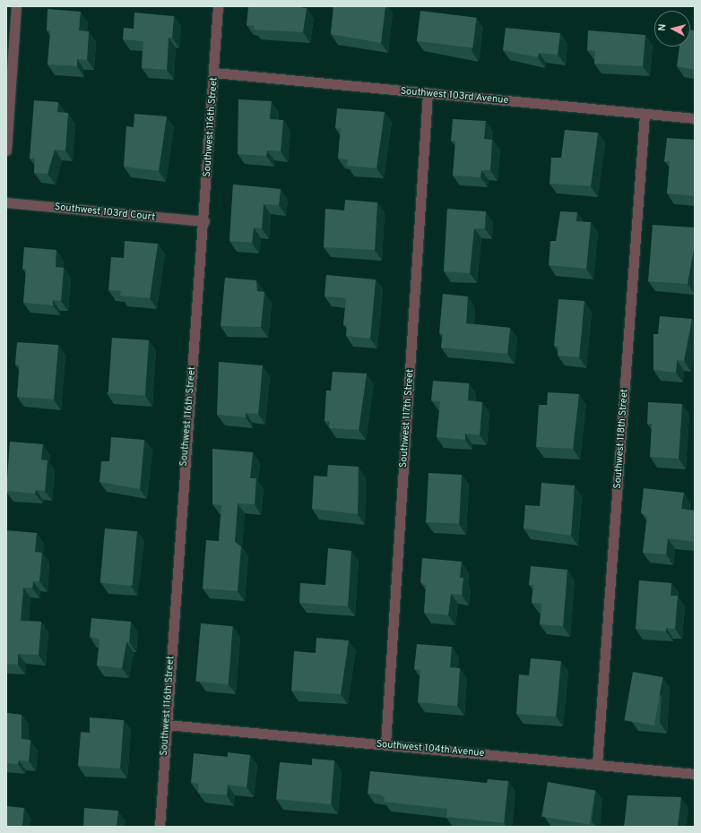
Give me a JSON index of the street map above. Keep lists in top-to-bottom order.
{
  "streets": {
    "street": [
      "Southwest 103rd Avenue",
      "Southwest 116th Street",
      "Southwest 103rd Court",
      "Southwest 117th Street",
      "Southwest 118th Street",
      "Southwest 104th Avenue"
    ]
  },
  "crossings": [
    ["Southwest 103rd Avenue", "Southwest 116th Street"],
    ["Southwest 103rd Avenue", "Southwest 117th Street"],
    ["Southwest 103rd Avenue", "Southwest 118th Street"],
    ["Southwest 116th Street", "Southwest 103rd Court"],
    ["Southwest 116th Street", "Southwest 104th Avenue"],
    ["Southwest 117th Street", "Southwest 104th Avenue"],
    ["Southwest 118th Street", "Southwest 104th Avenue"]
  ],
  "north": "left"
}
